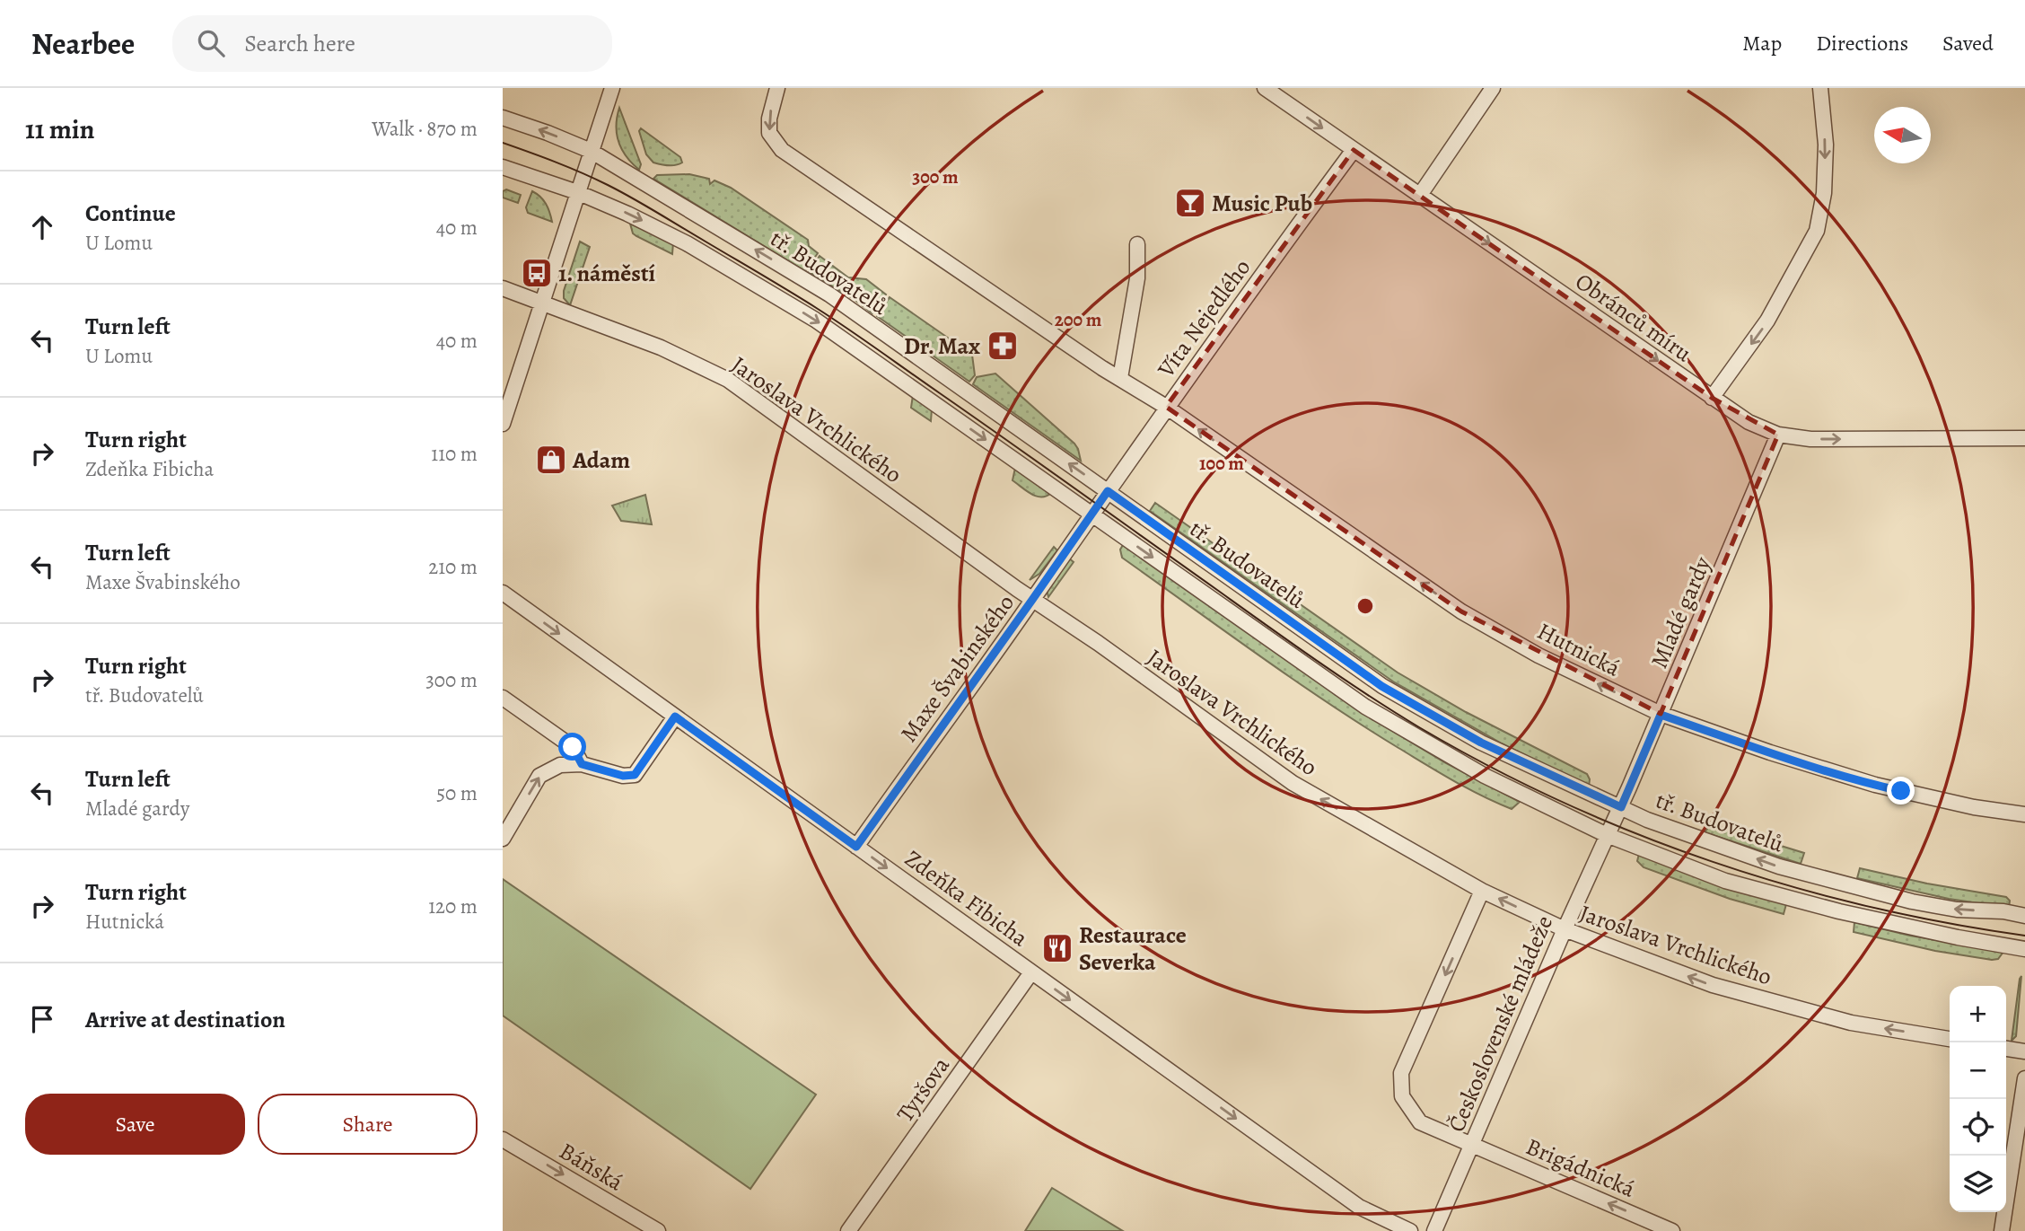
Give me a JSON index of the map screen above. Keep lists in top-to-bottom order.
{
  "streets": {
    "street": [
      "tř. Budovatelů",
      "Obránců míru",
      "Víta Nejedlého",
      "Jaroslava Vrchlického",
      "Mladé gardy",
      "Hutnická",
      "Maxe Švabinského",
      "Zdeňka Fibicha",
      "Československé mládeže",
      "Tyršova",
      "Báňská",
      "Brigádnická"
    ]
  },
  "crossings": [
    ["tř. Budovatelů", "Víta Nejedlého"],
    ["tř. Budovatelů", "Mladé gardy"],
    ["tř. Budovatelů", "Maxe Švabinského"],
    ["tř. Budovatelů", "Československé mládeže"],
    ["Obránců míru", "Víta Nejedlého"],
    ["Obránců míru", "Mladé gardy"],
    ["Víta Nejedlého", "Hutnická"],
    ["Víta Nejedlého", "Maxe Švabinského"],
    ["Jaroslava Vrchlického", "Maxe Švabinského"],
    ["Jaroslava Vrchlického", "Československé mládeže"],
    ["Jaroslava Vrchlického", "Brigádnická"],
    ["Mladé gardy", "Hutnická"],
    ["Mladé gardy", "Československé mládeže"],
    ["Maxe Švabinského", "Zdeňka Fibicha"],
    ["Zdeňka Fibicha", "Tyršova"],
    ["Československé mládeže", "Brigádnická"]
  ],
  "one_way": [
    "Obránců míru",
    "Jaroslava Vrchlického",
    "Zdeňka Fibicha",
    "Báňská"
  ],
  "places": {
    "bar": ["Music Pub"],
    "bus stop": ["1. náměstí"],
    "pharmacy": ["Dr. Max"],
    "shop": ["Adam"],
    "restaurant": ["Restaurace Severka"]
  },
  "north": "left",
  "page": {
    "header": "Nearbee",
    "search": "Search here",
    "nav": ["Map", "Directions", "Saved"],
    "heading": ["11 min", "Walk · 870 m"],
    "list": [
      ["Continue", "U Lomu", "40 m"],
      ["Turn left", "U Lomu", "40 m"],
      ["Turn right", "Zdeňka Fibicha", "110 m"],
      ["Turn left", "Maxe Švabinského", "210 m"],
      ["Turn right", "tř. Budovatelů", "300 m"],
      ["Turn left", "Mladé gardy", "50 m"],
      ["Turn right", "Hutnická", "120 m"],
      "Arrive at destination"
    ],
    "map_buttons": ["+", "−"],
    "buttons": ["Save", "Share"]
  },
  "rings": ["300 m", "200 m", "100 m"]
}
